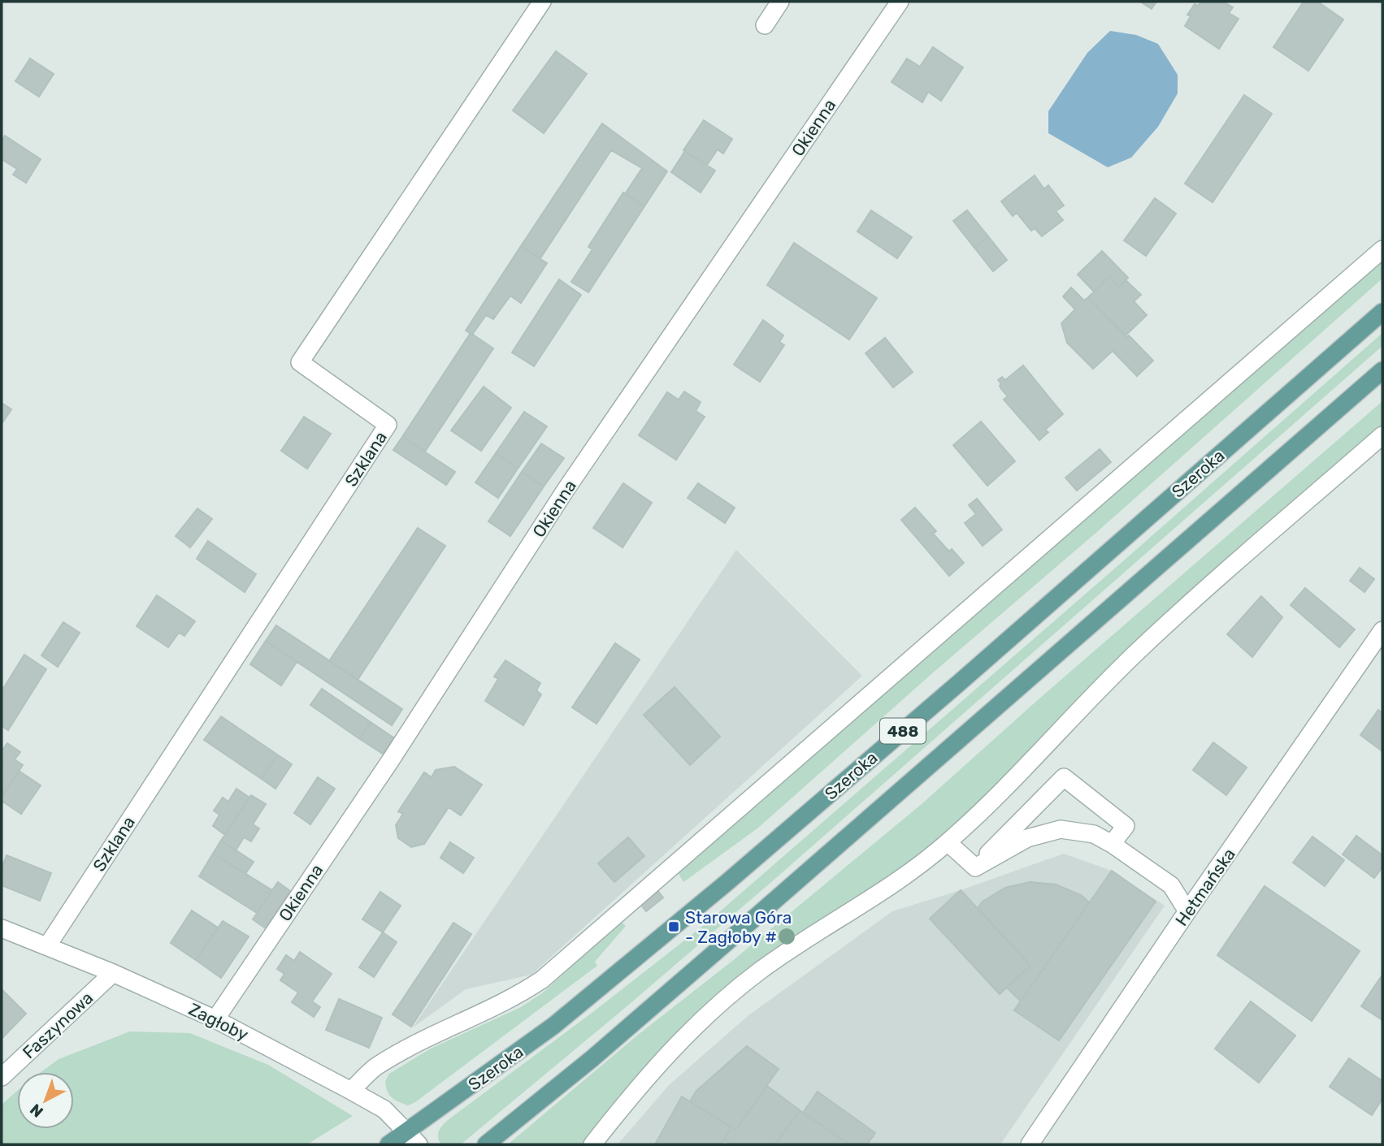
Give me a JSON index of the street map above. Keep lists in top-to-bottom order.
{
  "streets": {
    "main road": ["Szeroka", "488"],
    "street": [
      "Okienna",
      "Szklana",
      "Hetmańska",
      "Zagłoby",
      "Faszynowa"
    ]
  },
  "crossings": [
    ["Okienna", "Zagłoby"],
    ["Szklana", "Zagłoby"],
    ["Szeroka", "488"],
    ["Szeroka", "Zagłoby"],
    ["488", "Zagłoby"],
    ["Zagłoby", "Faszynowa"]
  ],
  "places": {
    "transit": ["Starowa Góra - Zagłoby #"]
  },
  "north": "bottom left"
}
